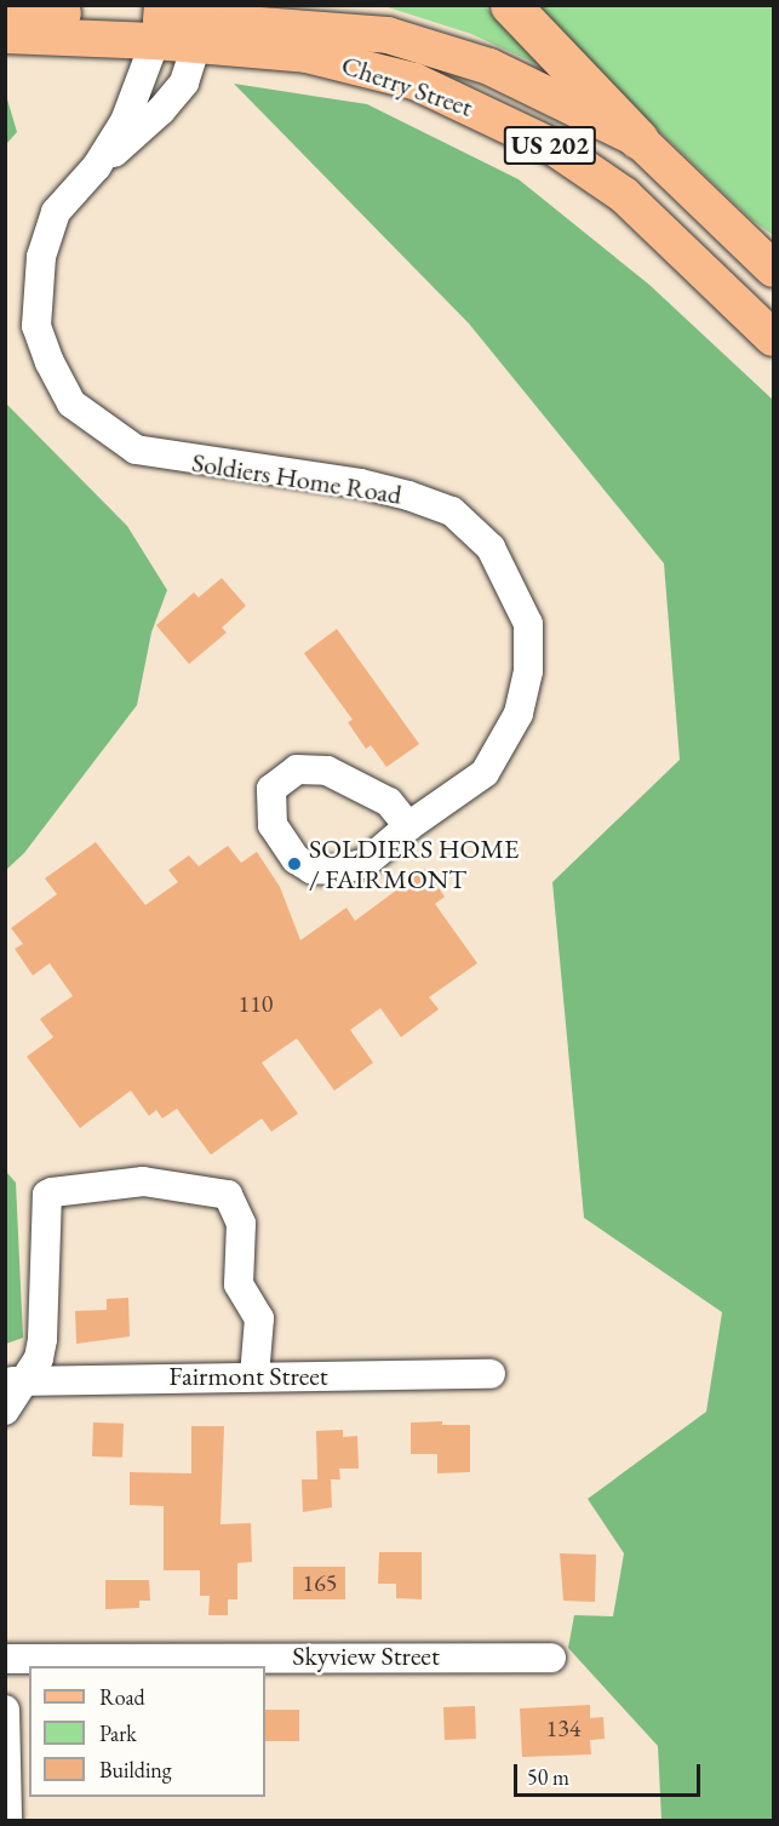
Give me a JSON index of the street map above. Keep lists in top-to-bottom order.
{
  "streets": {
    "main road": ["Cherry Street", "US 202"],
    "street": ["Soldiers Home Road", "Fairmont Street", "Skyview Street"]
  },
  "crossings": [
    ["Cherry Street", "Soldiers Home Road"]
  ],
  "places": ["SOLDIERS HOME / FAIRMONT"],
  "house_numbers": ["110", "165", "134"],
  "legend": ["Road", "Park", "Building"],
  "scale_bar": "50 m"
}
